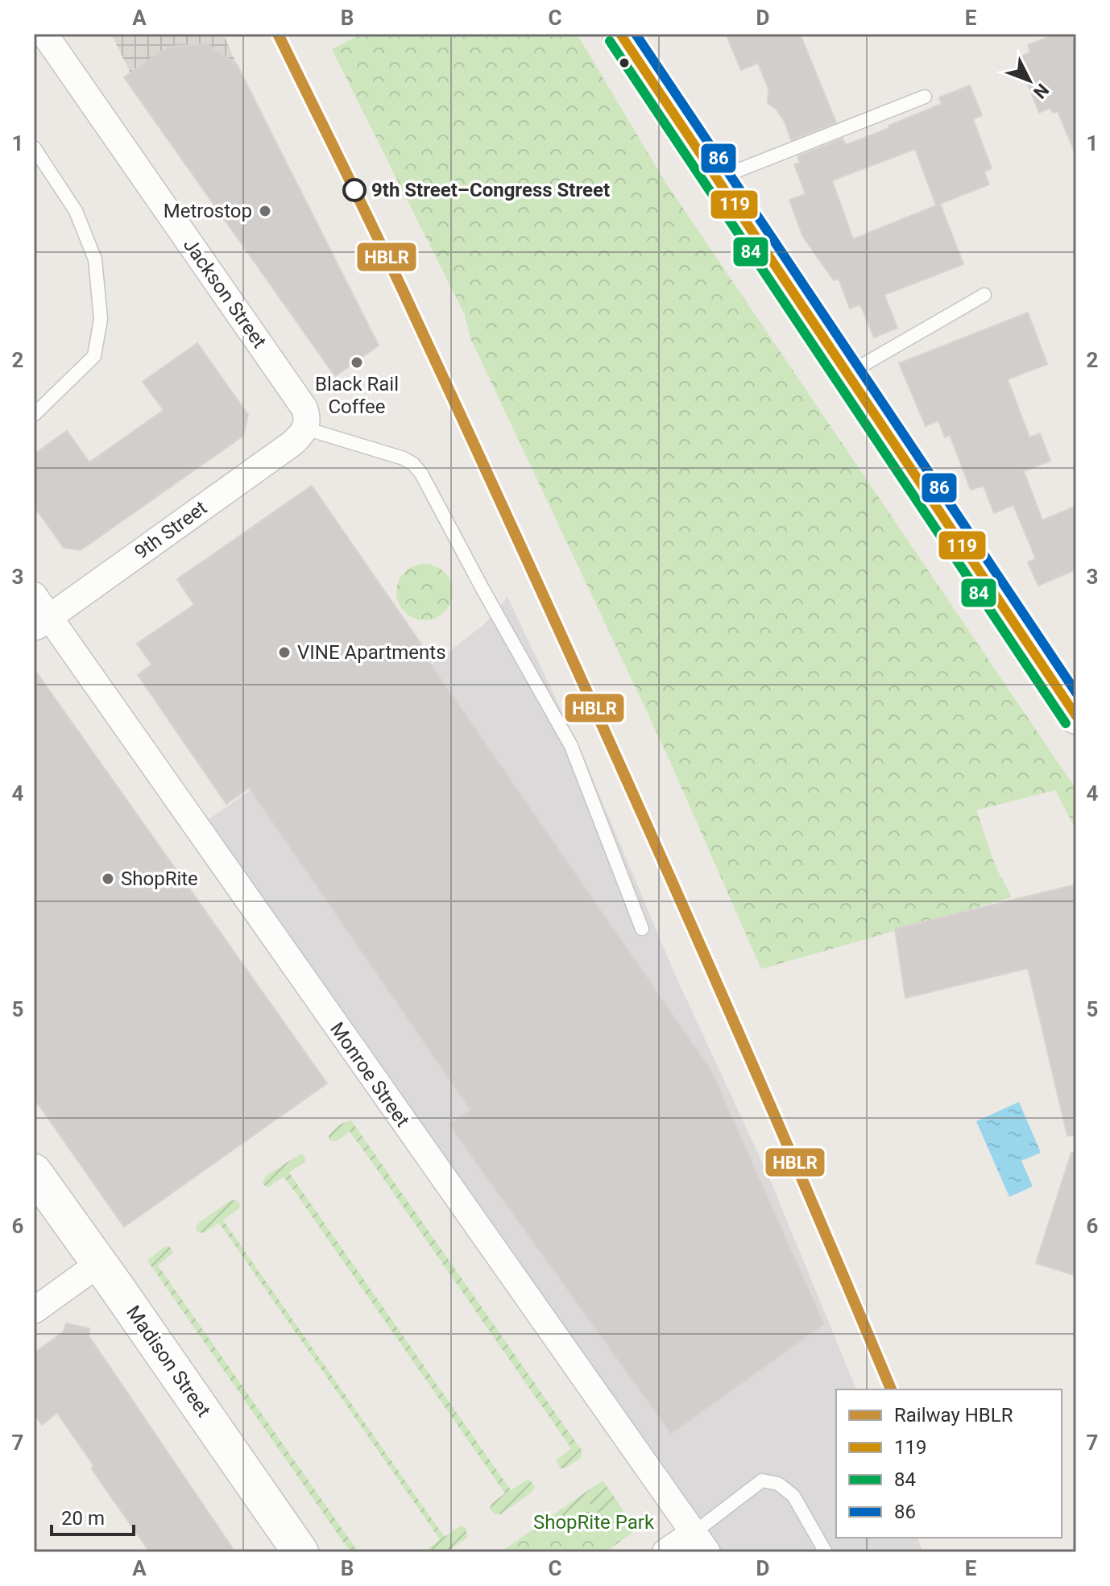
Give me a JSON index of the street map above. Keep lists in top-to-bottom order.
{
  "streets": {
    "main road": ["Madison Street"],
    "street": ["Jackson Street", "9th Street", "Monroe Street"]
  },
  "crossings": [
    ["Jackson Street", "9th Street"],
    ["9th Street", "Monroe Street"]
  ],
  "parks": ["ShopRite Park"],
  "places": [
    "9th Street–Congress Street",
    "Metrostop",
    "Black Rail Coffee",
    "VINE Apartments",
    "ShopRite"
  ],
  "lines": [
    "rail line HBLR",
    "transit line 119",
    "transit line 86",
    "transit line 84"
  ],
  "legend": [
    "Railway HBLR",
    "119",
    "84",
    "86"
  ],
  "scale_bar": "20 m",
  "north": "bottom right",
  "grid": {
    "columns": [
      "A",
      "B",
      "C",
      "D",
      "E"
    ],
    "rows": [
      "1",
      "2",
      "3",
      "4",
      "5",
      "6",
      "7"
    ]
  }
}
